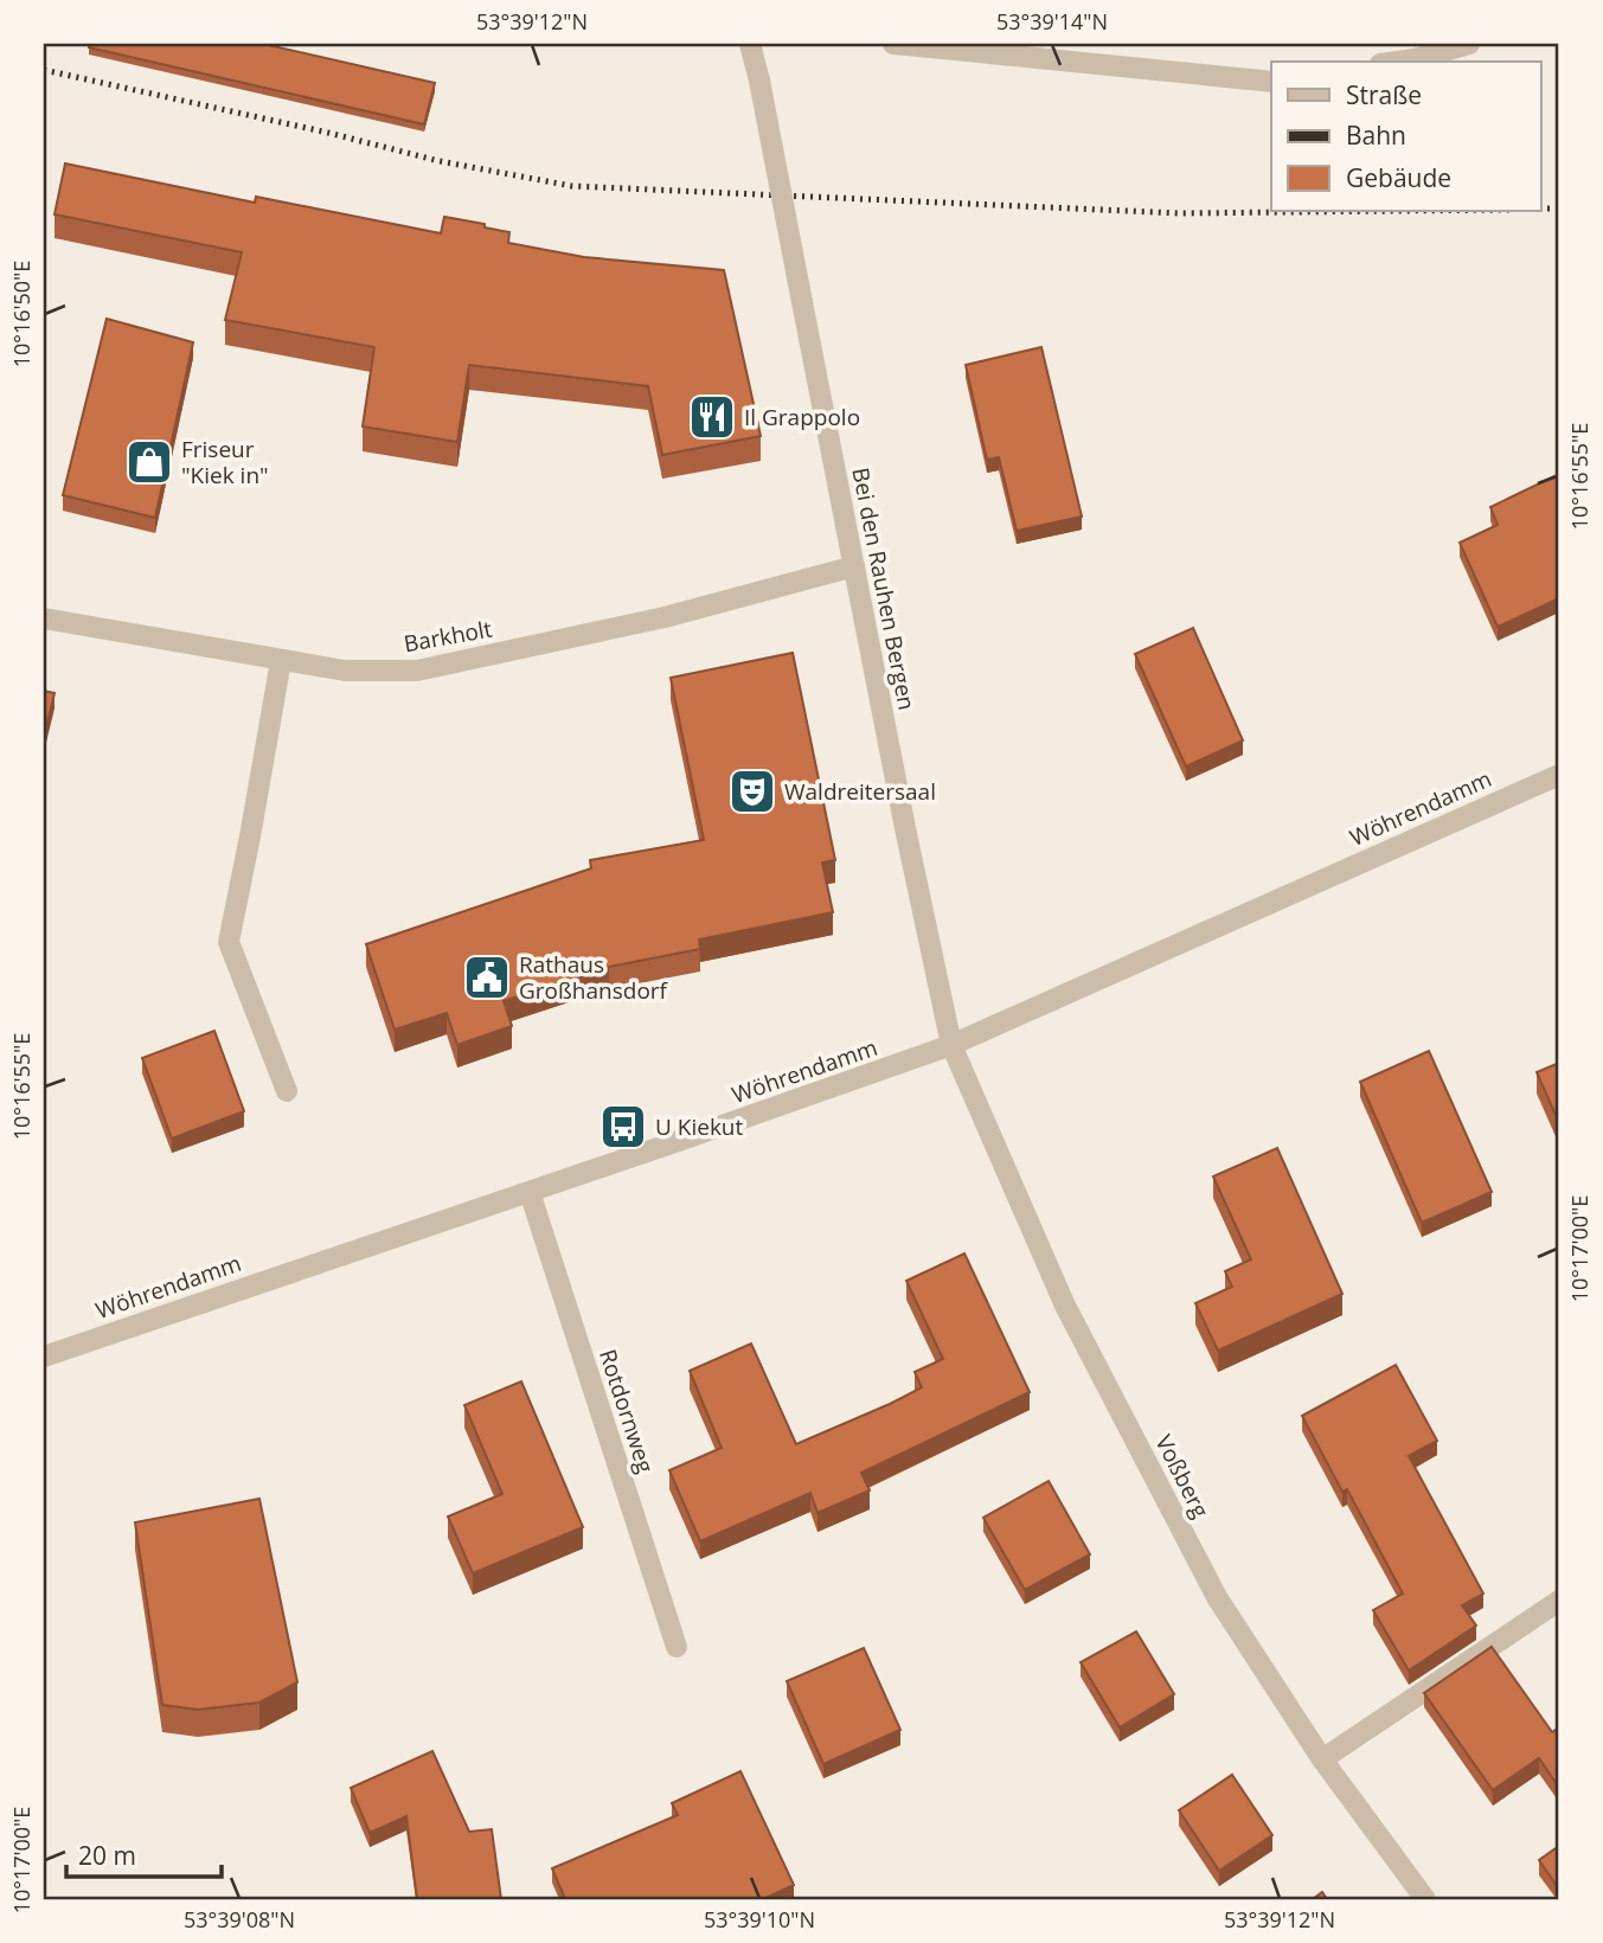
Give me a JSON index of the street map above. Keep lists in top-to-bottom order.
{
  "streets": {
    "street": [
      "Bei den Rauhen Bergen",
      "Barkholt",
      "Wöhrendamm",
      "Rotdornweg",
      "Voßberg"
    ]
  },
  "crossings": [
    ["Bei den Rauhen Bergen", "Barkholt"],
    ["Bei den Rauhen Bergen", "Wöhrendamm"],
    ["Bei den Rauhen Bergen", "Voßberg"],
    ["Wöhrendamm", "Rotdornweg"],
    ["Wöhrendamm", "Voßberg"]
  ],
  "places": {
    "restaurant": ["Il Grappolo"],
    "shop": ["Friseur \"Kiek in\""],
    "theatre": ["Waldreitersaal"],
    "public building": ["Rathaus Großhansdorf"],
    "bus stop": ["U Kiekut"]
  },
  "legend": ["Straße", "Bahn", "Gebäude"],
  "scale_bar": "20 m",
  "coordinates": [
    "53°39'12\"N",
    "53°39'14\"N",
    "10°16'50\"E",
    "10°16'55\"E",
    "10°17'00\"E",
    "53°39'08\"N",
    "53°39'10\"N"
  ]
}
